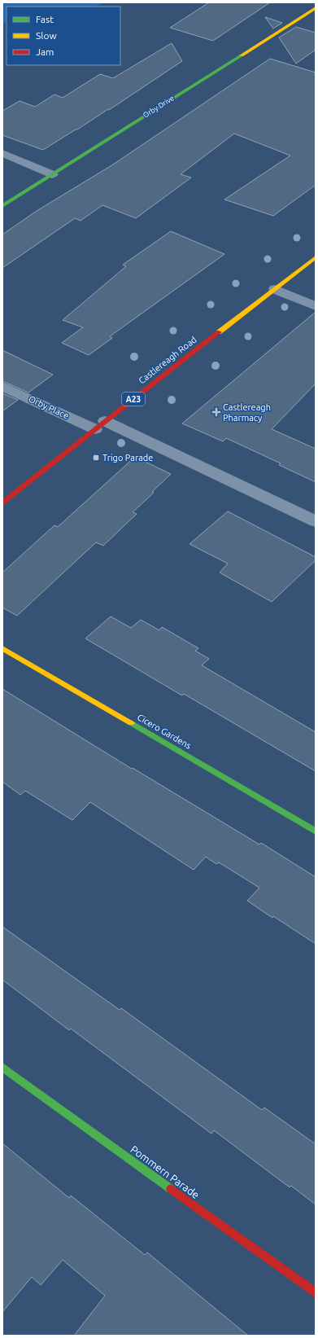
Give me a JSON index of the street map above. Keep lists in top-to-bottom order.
{
  "streets": {
    "street": [
      "Orby Drive",
      "Castlereagh Road",
      "A23",
      "Orby Place",
      "Cicero Gardens",
      "Pommern Parade"
    ]
  },
  "crossings": [
    ["Castlereagh Road", "Orby Place"]
  ],
  "places": {
    "health": ["Castlereagh Pharmacy"],
    "transit": ["Trigo Parade"]
  },
  "legend": ["Fast", "Slow", "Jam"]
}
